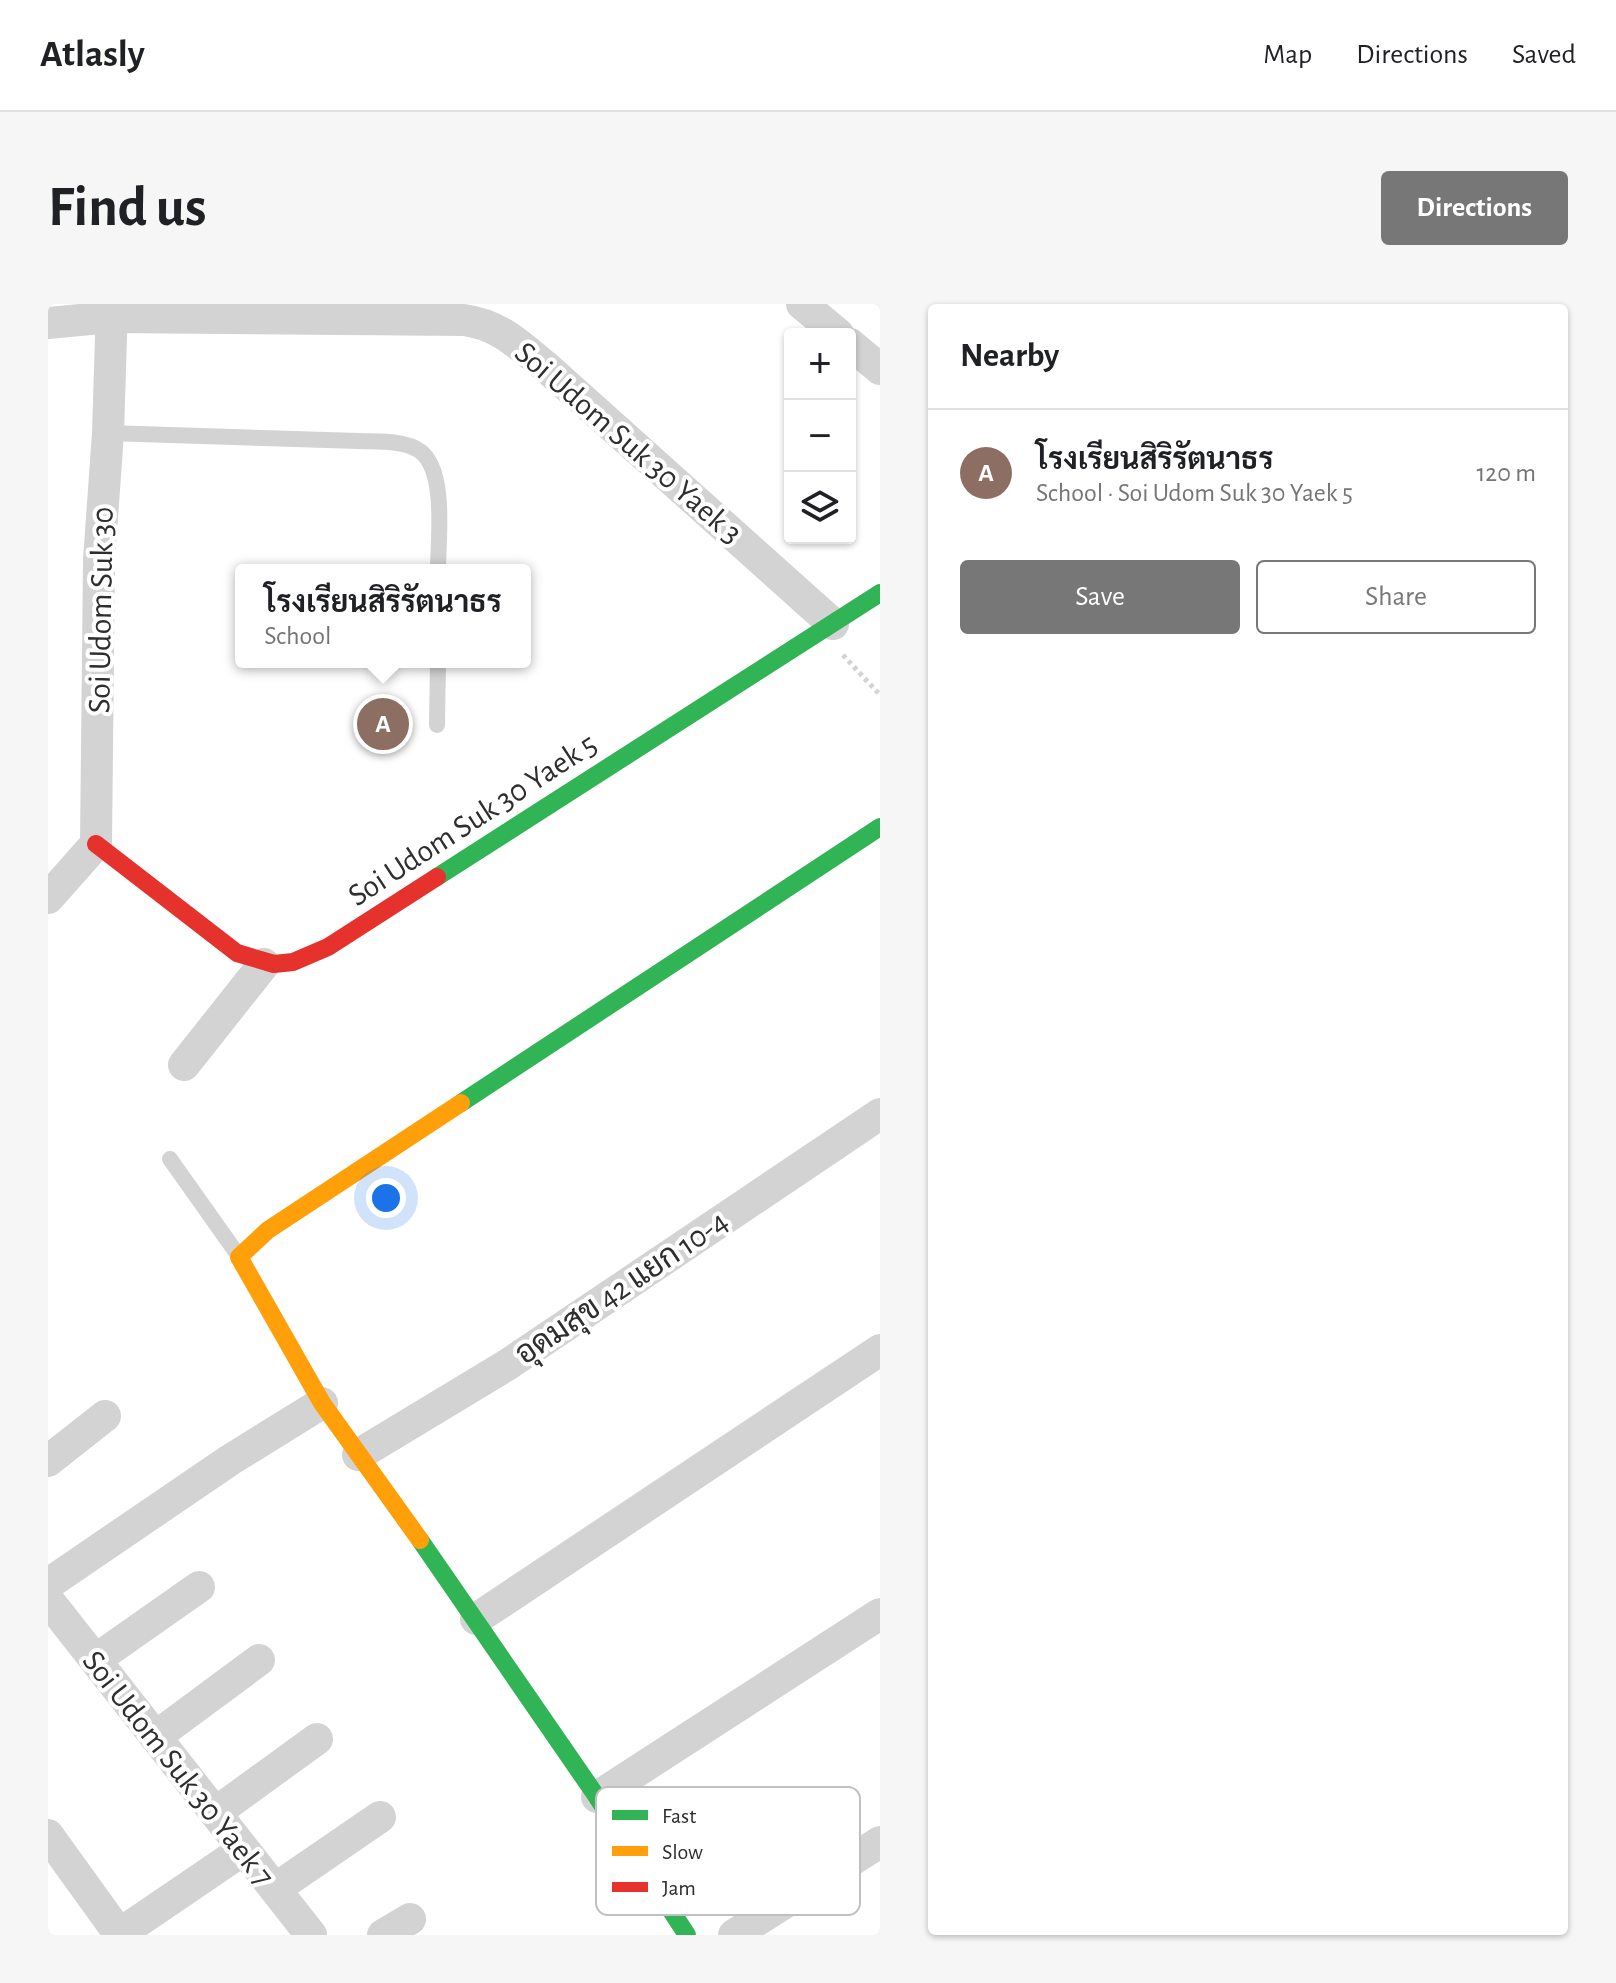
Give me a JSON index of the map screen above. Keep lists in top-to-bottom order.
{
  "streets": {
    "street": [
      "Soi Udom Suk 30 Yaek 3",
      "Soi Udom Suk 30",
      "Soi Udom Suk 30 Yaek 5",
      "อุดมสุข 42 แยก 10-4",
      "Soi Udom Suk 30 Yaek 7"
    ]
  },
  "crossings": [
    ["Soi Udom Suk 30 Yaek 3", "Soi Udom Suk 30"],
    ["Soi Udom Suk 30 Yaek 3", "Soi Udom Suk 30 Yaek 5"]
  ],
  "legend": ["Fast", "Slow", "Jam"],
  "page": {
    "header": "Atlasly",
    "nav": ["Map", "Directions", "Saved"],
    "buttons": [
      "Directions",
      ["Save", "Share"]
    ],
    "title": "Find us",
    "heading": "Nearby",
    "map_buttons": ["+", "−"],
    "list": [
      {
        "mark": "A",
        "name": "โรงเรียนสิริรัตนาธร",
        "note": "School · Soi Udom Suk 30 Yaek 5",
        "value": "120 m"
      }
    ],
    "popup": ["โรงเรียนสิริรัตนาธร", "School"],
    "pins": "A"
  }
}
